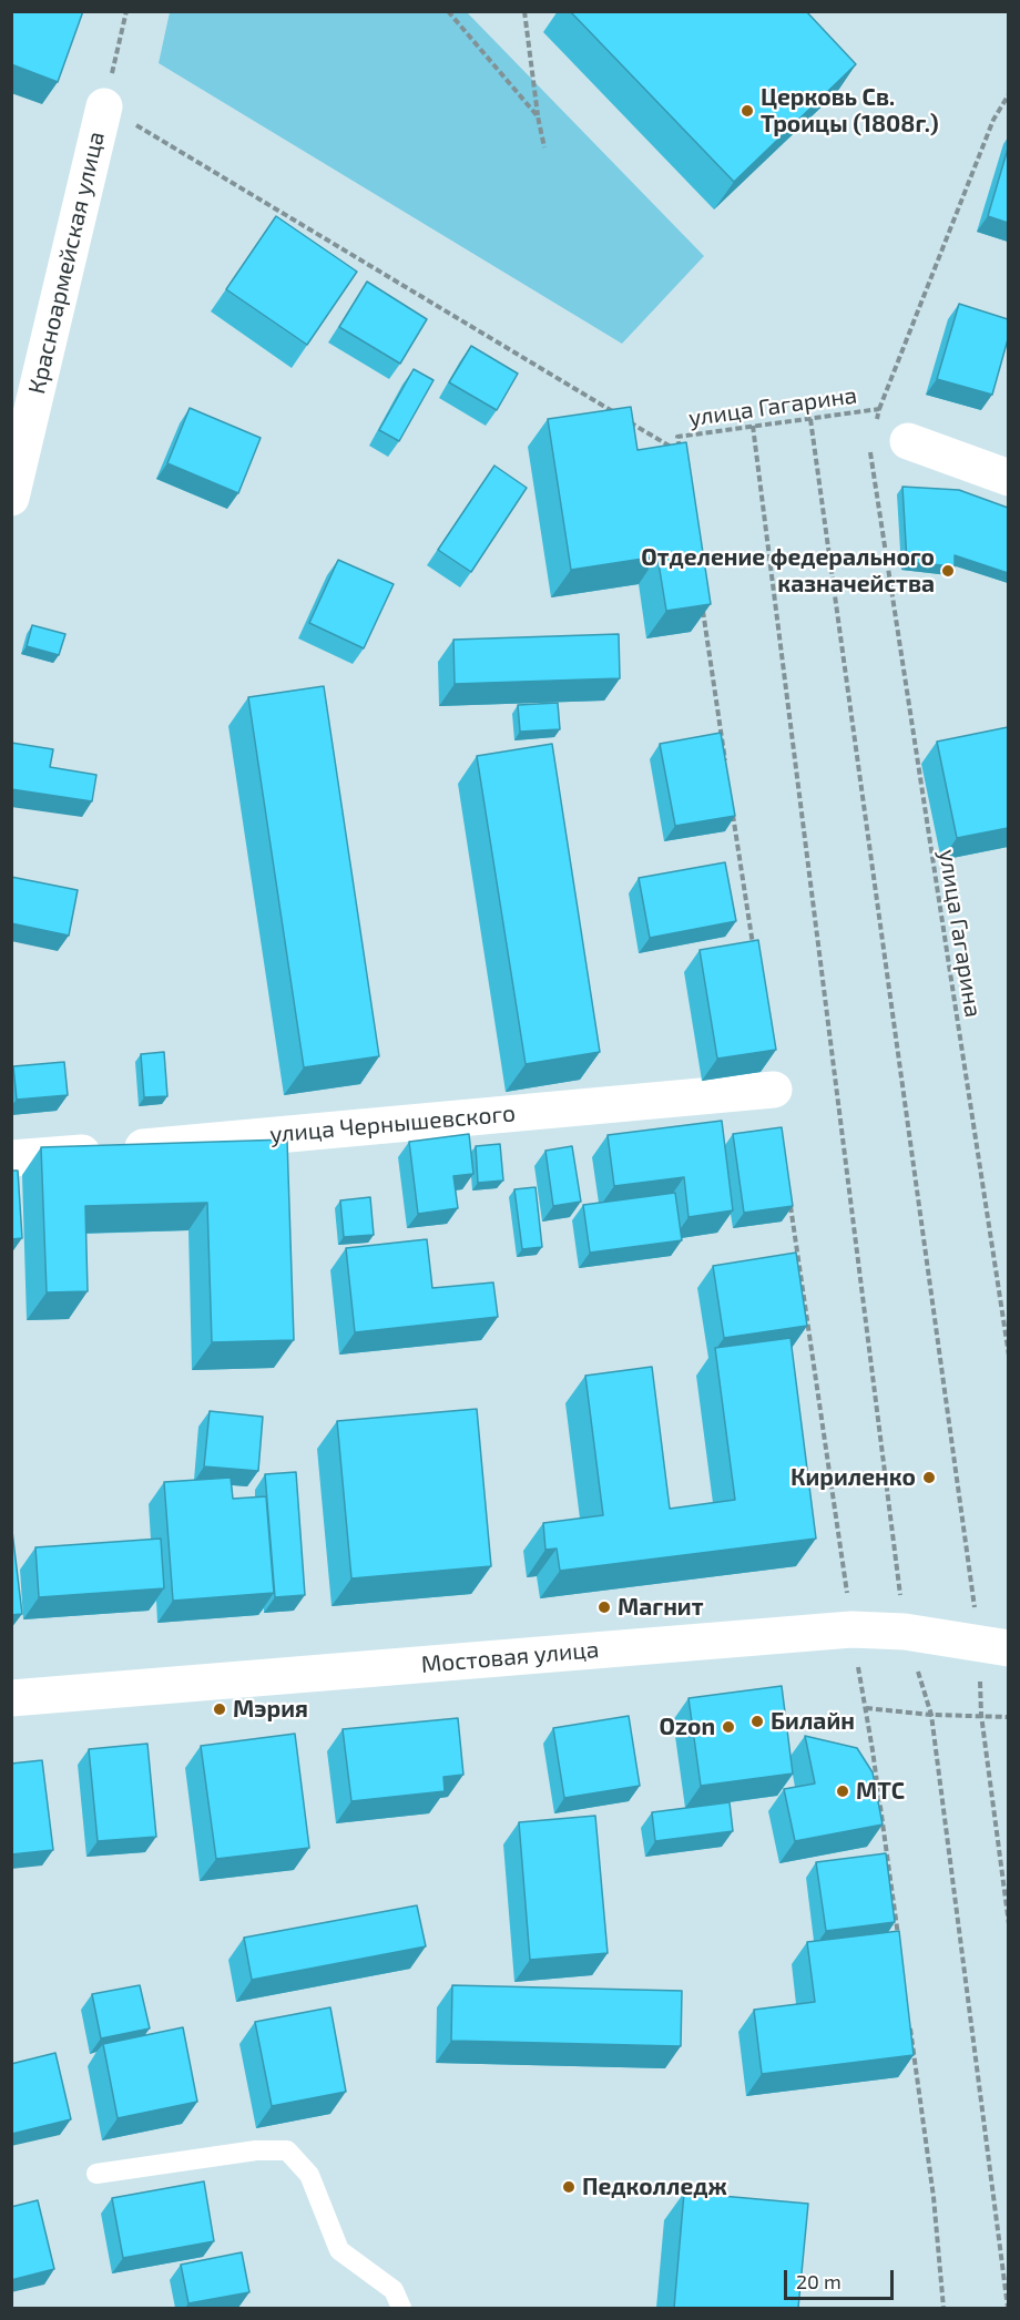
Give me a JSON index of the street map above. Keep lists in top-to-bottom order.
{
  "streets": {
    "street": ["Красноармейская улица", "улица Чернышевского", "Мостовая улица"],
    "path": ["улица Гагарина"]
  },
  "crossings": [
    ["Красноармейская улица", "улица Гагарина"]
  ],
  "places": [
    "Церковь Св. Троицы (1808г.)",
    "Отделение федерального казначейства",
    "Кириленко",
    "Магнит",
    "Мэрия",
    "Билайн",
    "Ozon",
    "МТС",
    "Педколледж"
  ],
  "scale_bar": "20 m"
}
